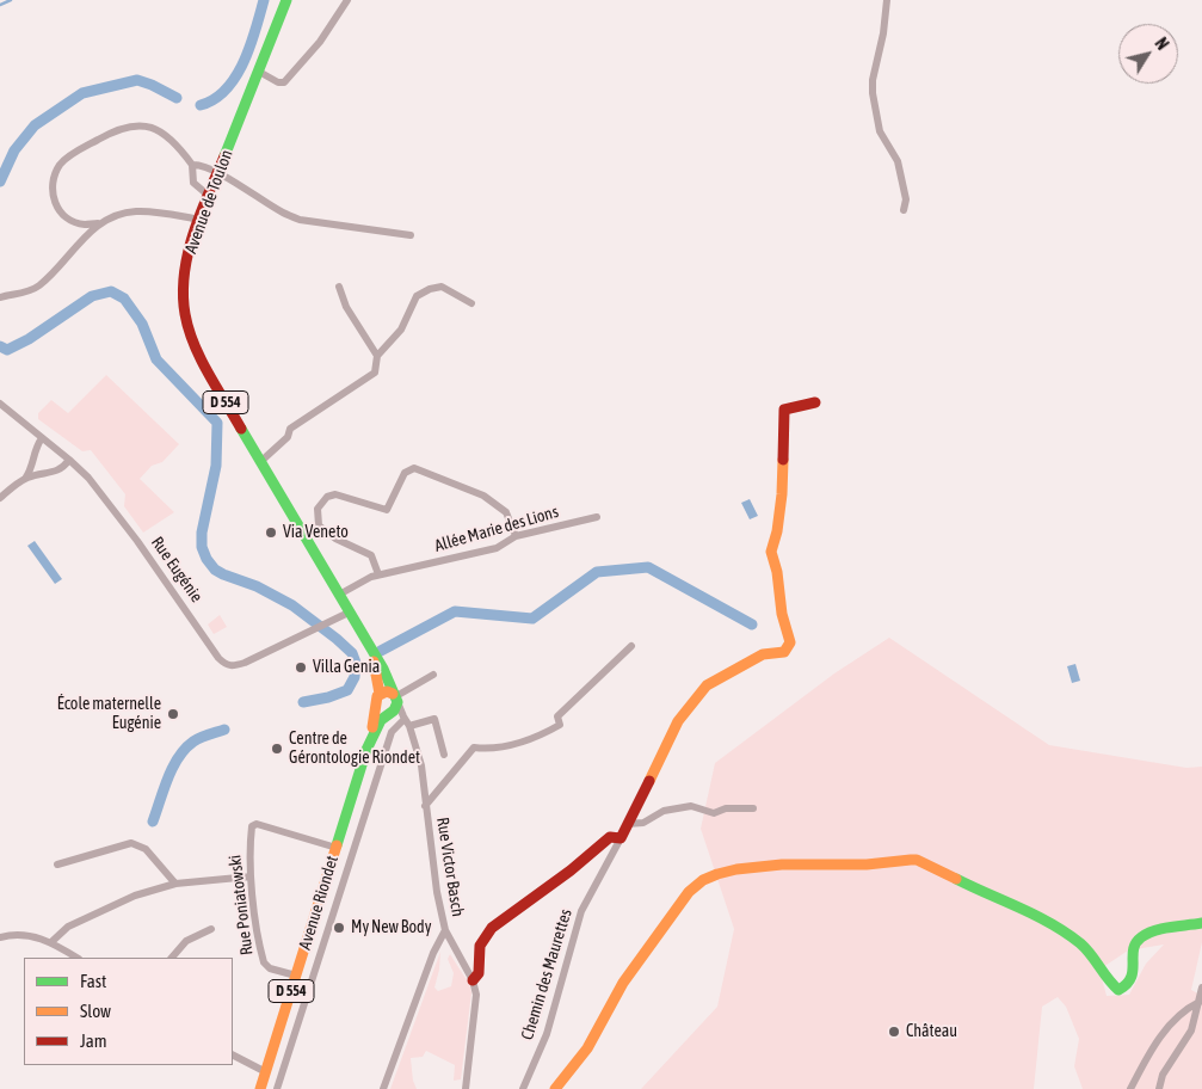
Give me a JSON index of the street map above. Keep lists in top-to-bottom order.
{
  "streets": {
    "street": [
      "Avenue de Toulon",
      "D 554",
      "Allée Marie des Lions",
      "Rue Eugénie",
      "Rue Victor Basch",
      "Avenue Riondet",
      "Rue Poniatowski",
      "Chemin des Maurettes"
    ]
  },
  "crossings": [
    ["Avenue de Toulon", "Allée Marie des Lions"],
    ["Avenue de Toulon", "Rue Eugénie"],
    ["Avenue de Toulon", "Avenue Riondet"],
    ["Avenue Riondet", "Rue Poniatowski"]
  ],
  "places": [
    "Via Veneto",
    "Villa Genia",
    "École maternelle Eugénie",
    "Centre de Gérontologie Riondet",
    "My New Body",
    "Château"
  ],
  "legend": ["Fast", "Slow", "Jam"],
  "north": "top right"
}
